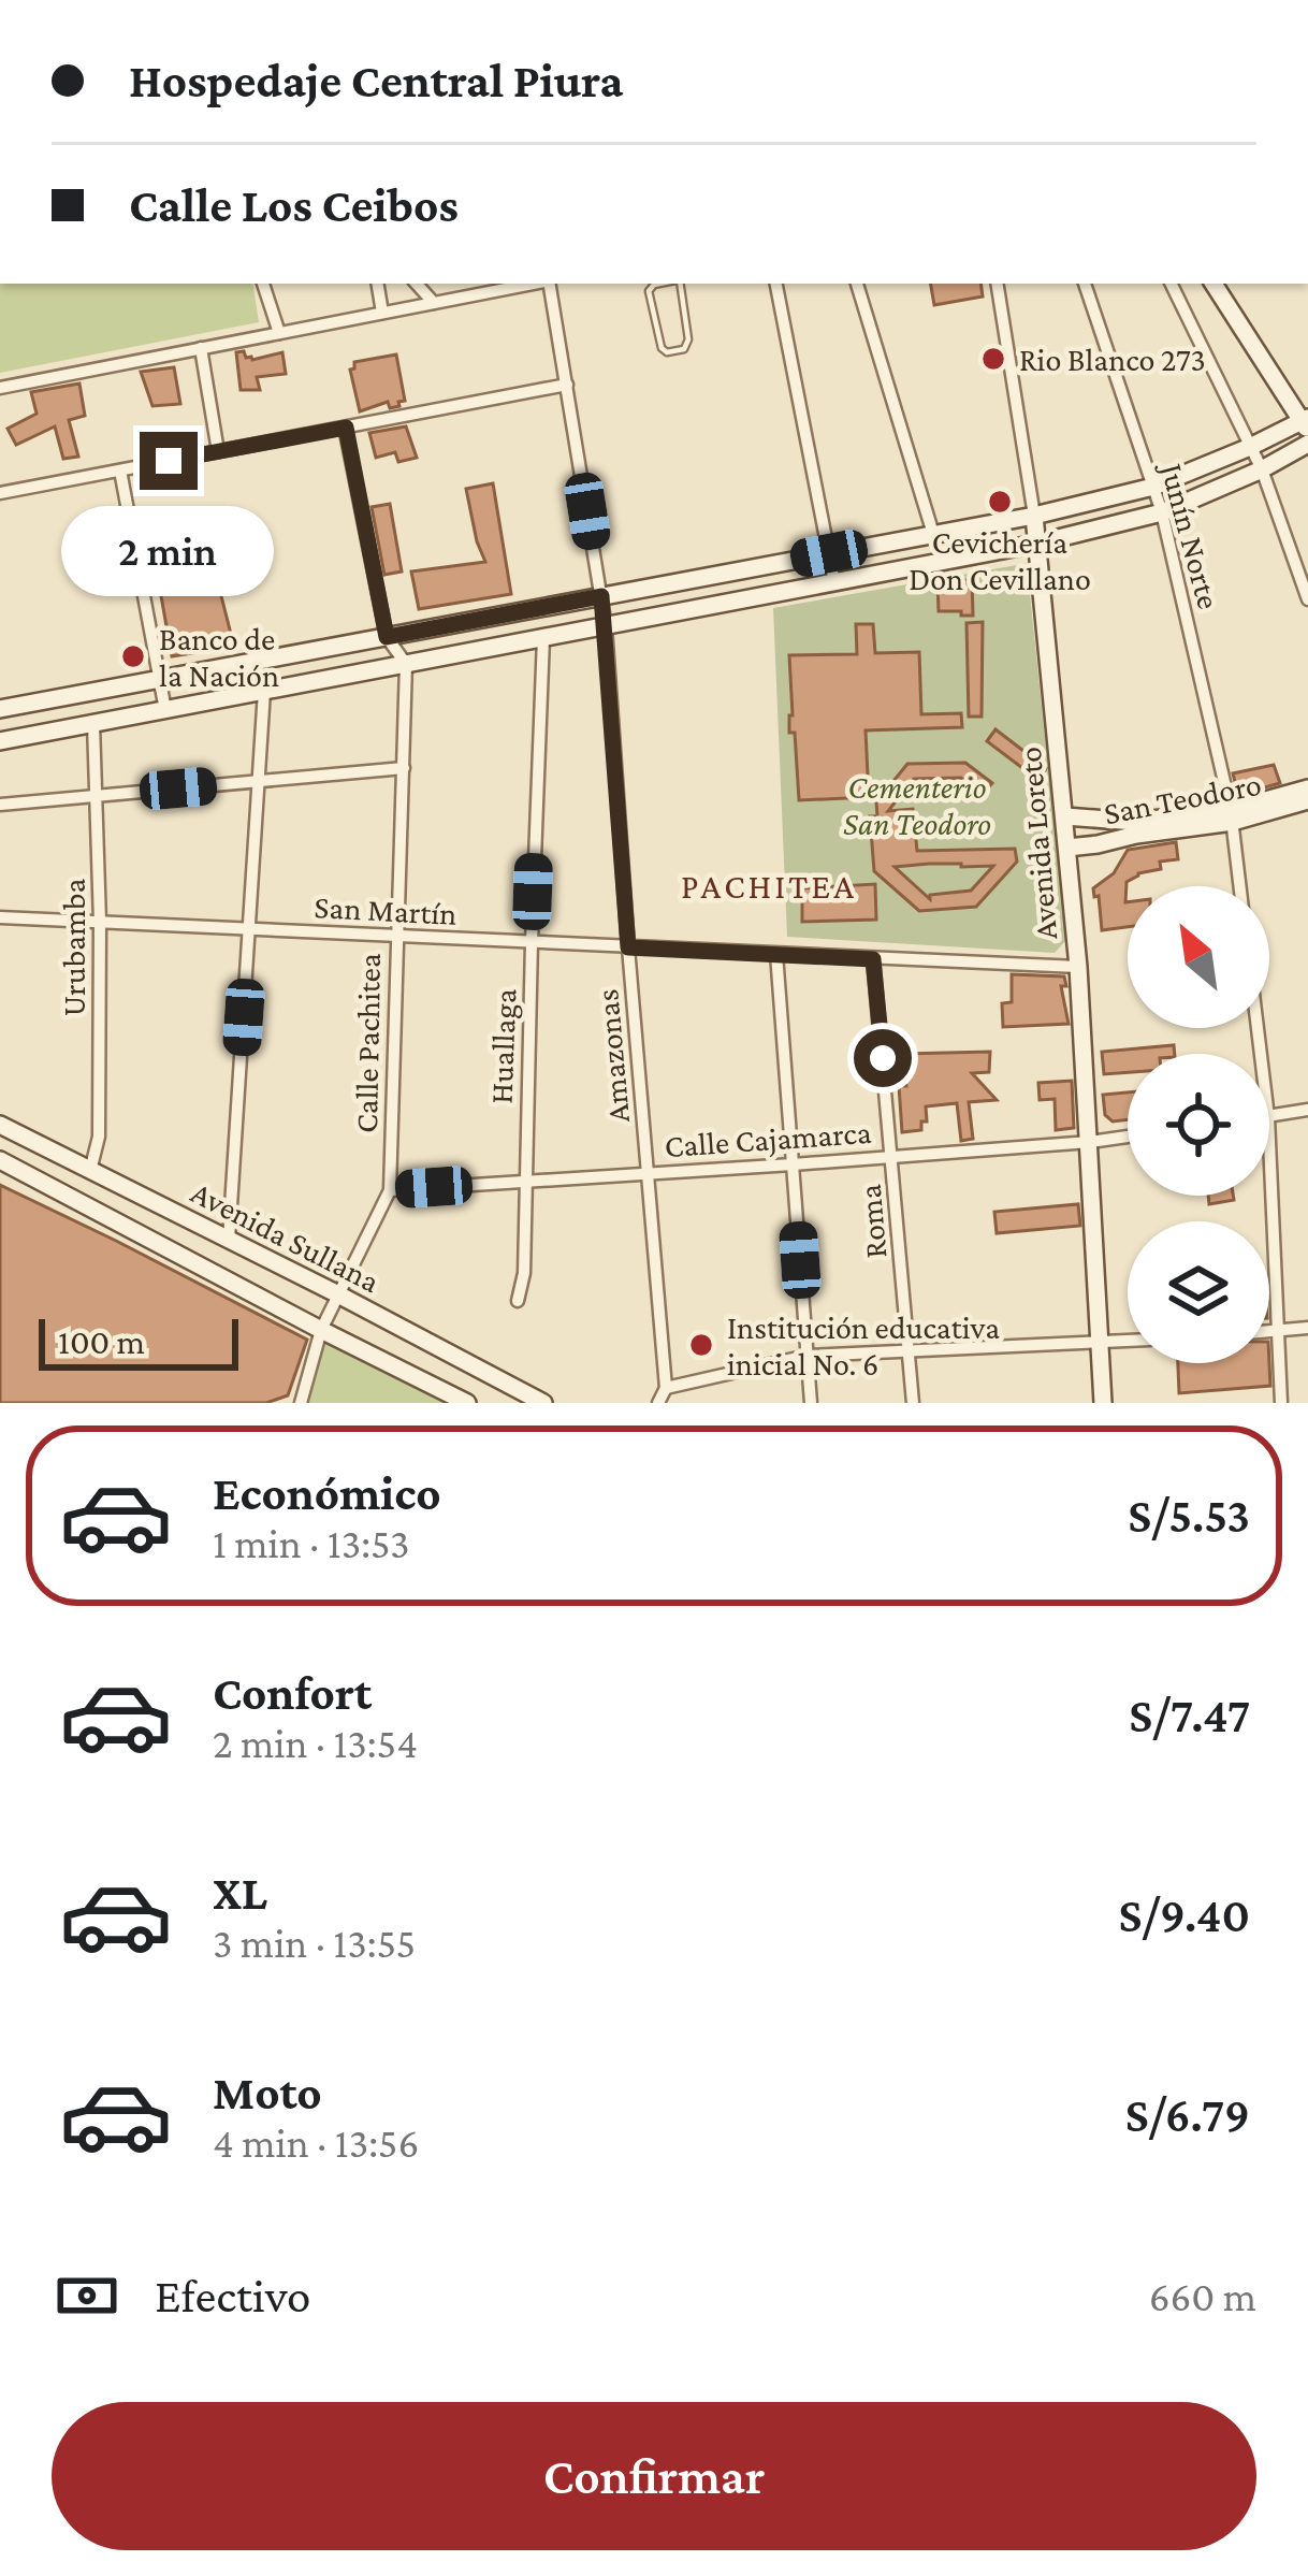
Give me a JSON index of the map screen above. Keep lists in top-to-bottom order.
{
  "streets": {
    "main road": ["San Teodoro", "Avenida Loreto", "Avenida Sullana"],
    "street": [
      "Junín Norte",
      "San Martín",
      "Urubamba",
      "Calle Pachitea",
      "Huallaga",
      "Amazonas",
      "Calle Cajamarca",
      "Roma"
    ]
  },
  "crossings": [
    ["Junín Norte", "San Teodoro"],
    ["San Teodoro", "Avenida Loreto"],
    ["Avenida Loreto", "San Martín"],
    ["Avenida Loreto", "Calle Cajamarca"],
    ["San Martín", "Urubamba"],
    ["San Martín", "Calle Pachitea"],
    ["San Martín", "Huallaga"],
    ["San Martín", "Amazonas"],
    ["San Martín", "Roma"],
    ["Urubamba", "Avenida Sullana"],
    ["Calle Pachitea", "Calle Cajamarca"],
    ["Calle Pachitea", "Avenida Sullana"],
    ["Huallaga", "Calle Cajamarca"],
    ["Amazonas", "Calle Cajamarca"],
    ["Calle Cajamarca", "Roma"]
  ],
  "districts": ["PACHITEA"],
  "parks": ["Cementerio San Teodoro"],
  "places": [
    "Rio Blanco 273",
    "Cevichería Don Cevillano",
    "Banco de la Nación",
    "Institución educativa inicial No. 6"
  ],
  "scale_bar": "100 m",
  "north": "top left",
  "page": {
    "banner": ["Hospedaje Central Piura", "Calle Los Ceibos"],
    "bubble": "2 min",
    "scale": "100 m",
    "list": [
      {
        "name": "Económico",
        "note": "1 min · 13:53",
        "value": "S/5.53"
      },
      {
        "name": "Confort",
        "note": "2 min · 13:54",
        "value": "S/7.47"
      },
      {
        "name": "XL",
        "note": "3 min · 13:55",
        "value": "S/9.40"
      },
      {
        "name": "Moto",
        "note": "4 min · 13:56",
        "value": "S/6.79"
      }
    ],
    "pay": ["Efectivo", "660 m"],
    "buttons": "Confirmar"
  }
}
